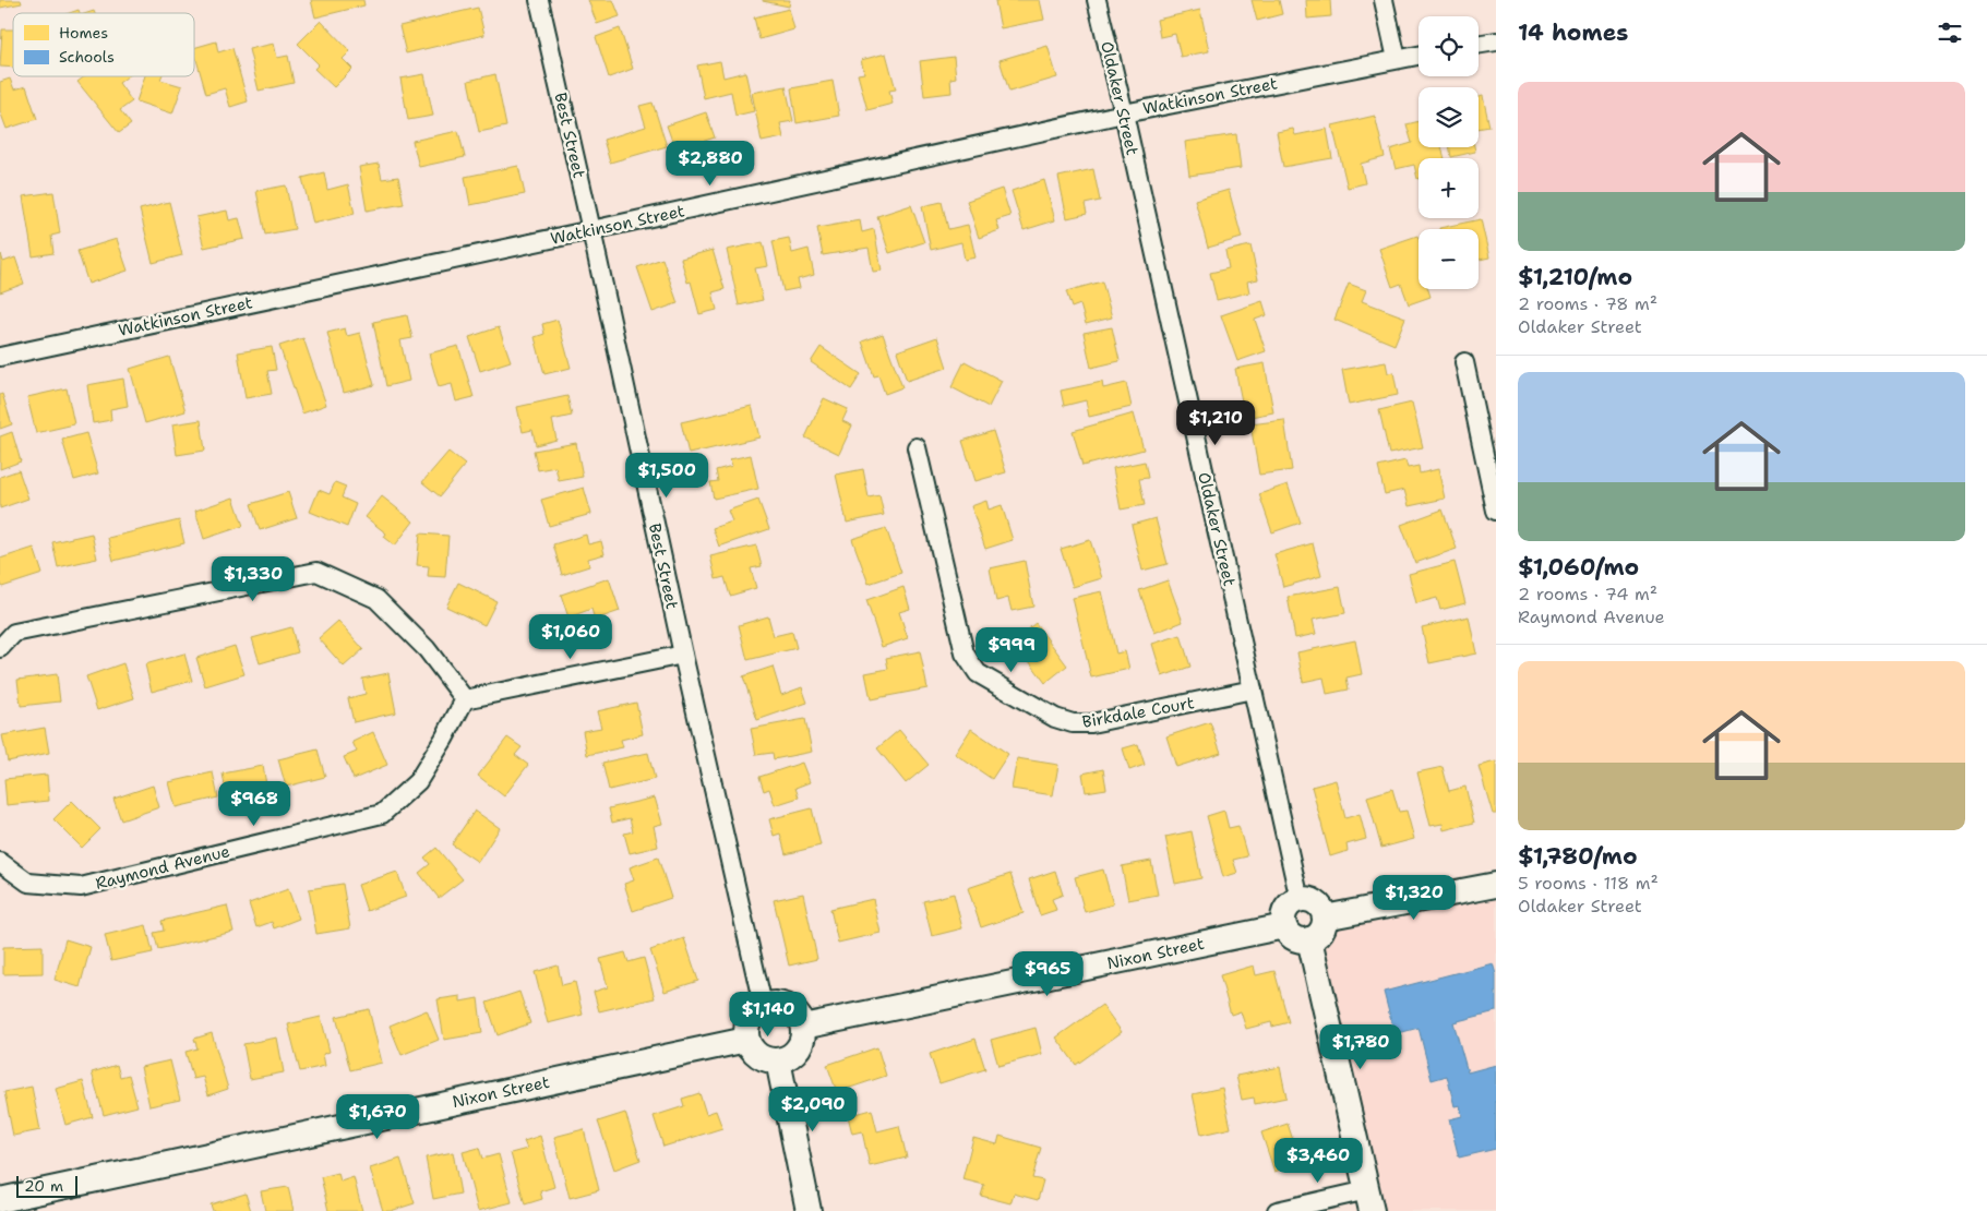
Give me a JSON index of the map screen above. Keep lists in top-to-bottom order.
{
  "streets": {
    "street": [
      "Watkinson Street",
      "Oldaker Street",
      "Best Street",
      "Birkdale Court",
      "Raymond Avenue",
      "Nixon Street"
    ]
  },
  "crossings": [
    ["Watkinson Street", "Oldaker Street"],
    ["Watkinson Street", "Best Street"],
    ["Oldaker Street", "Birkdale Court"],
    ["Oldaker Street", "Nixon Street"],
    ["Best Street", "Nixon Street"]
  ],
  "legend": ["Homes", "Schools"],
  "scale_bar": "20 m",
  "page": {
    "heading": "14 homes",
    "map_buttons": ["+", "−"],
    "list": [
      {
        "name": "$1,210/mo",
        "note": "2 rooms · 78 m² · Oldaker Street"
      },
      {
        "name": "$1,060/mo",
        "note": "2 rooms · 74 m² · Raymond Avenue"
      },
      {
        "name": "$1,780/mo",
        "note": "5 rooms · 118 m² · Oldaker Street"
      }
    ],
    "price": [
      "$2,880",
      "$1,210",
      "$1,500",
      "$1,330",
      "$1,060",
      "$999",
      "$968",
      "$1,320",
      "$965",
      "$1,140",
      "$1,780",
      "$2,090",
      "$1,670",
      "$3,460"
    ],
    "scale": "20 m"
  }
}
